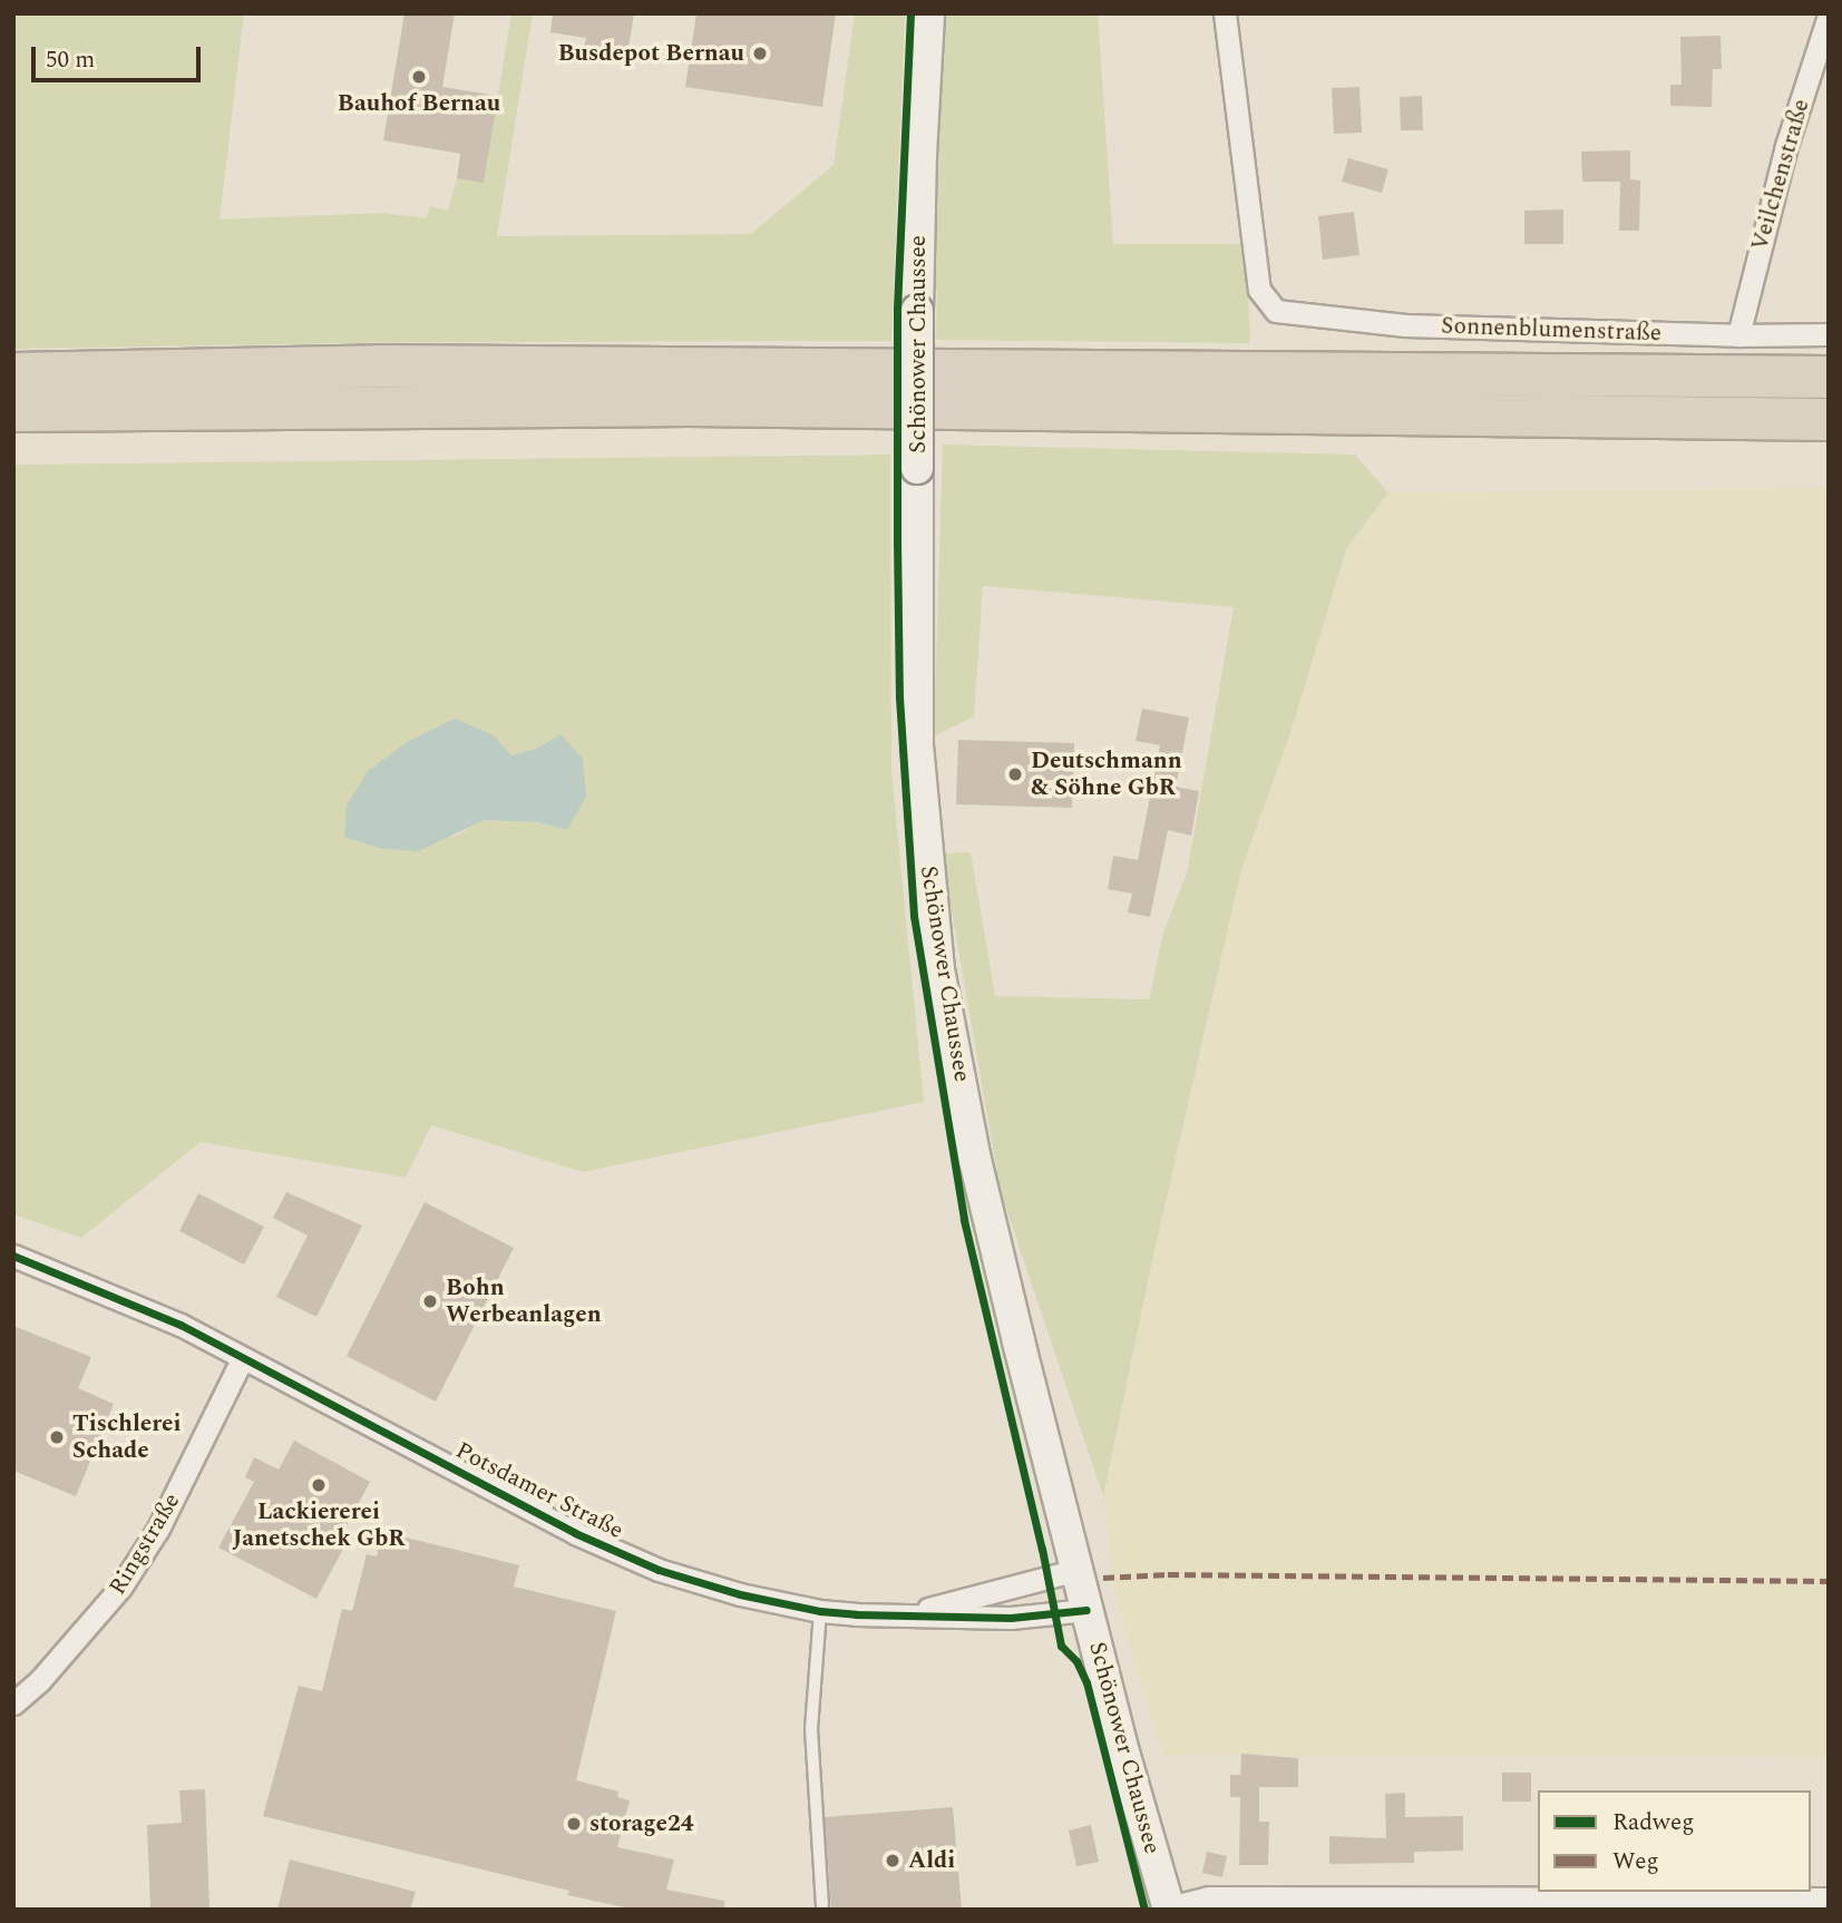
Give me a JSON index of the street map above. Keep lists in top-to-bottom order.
{
  "streets": {
    "main road": ["Schönower Chaussee"],
    "street": [
      "Veilchenstraße",
      "Sonnenblumenstraße",
      "Potsdamer Straße",
      "Ringstraße"
    ]
  },
  "crossings": [
    ["Veilchenstraße", "Sonnenblumenstraße"],
    ["Schönower Chaussee", "Potsdamer Straße"],
    ["Potsdamer Straße", "Ringstraße"]
  ],
  "places": [
    "Busdepot Bernau",
    "Bauhof Bernau",
    "Deutschmann & Söhne GbR",
    "Bohn Werbeanlagen",
    "Tischlerei Schade",
    "Lackiererei Janetschek GbR",
    "storage24",
    "Aldi"
  ],
  "legend": ["Radweg", "Weg"],
  "scale_bar": "50 m"
}
